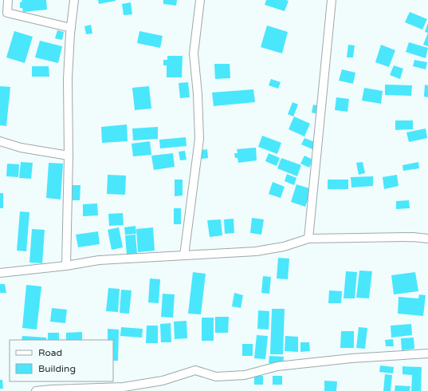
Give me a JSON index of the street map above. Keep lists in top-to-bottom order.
{
  "legend": ["Road", "Building"]
}
